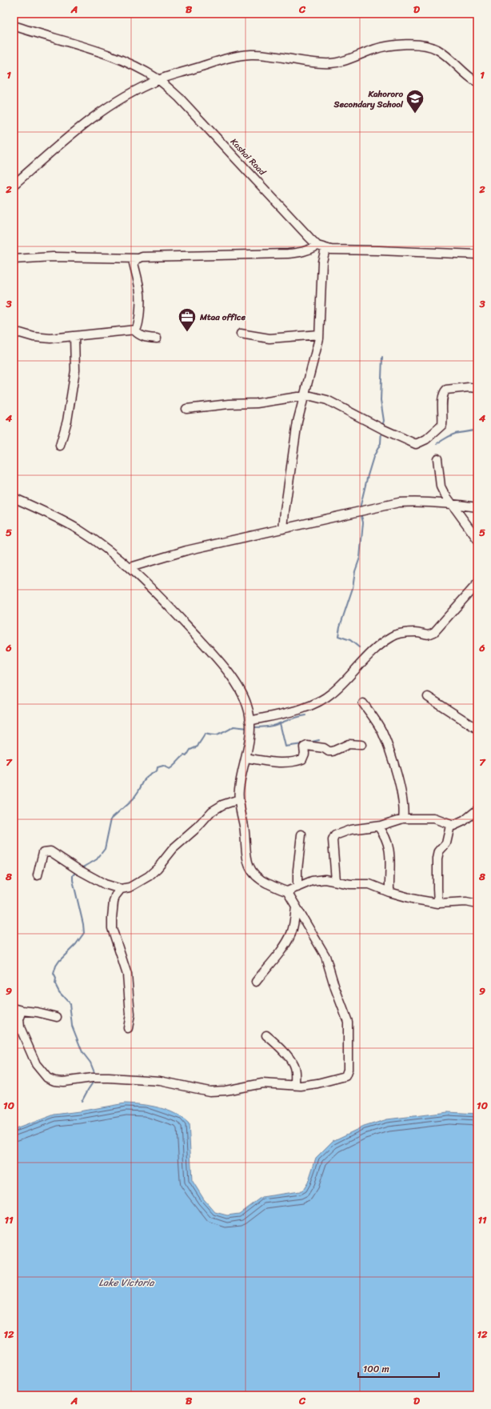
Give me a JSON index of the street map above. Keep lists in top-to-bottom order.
{
  "streets": {
    "street": ["Kashai Road"]
  },
  "water": ["Lake Victoria"],
  "places": {
    "school or university": ["Kahororo Secondary School"],
    "office": ["Mtaa office"]
  },
  "scale_bar": "100 m",
  "grid": {
    "columns": [
      "A",
      "B",
      "C",
      "D"
    ],
    "rows": [
      "1",
      "2",
      "3",
      "4",
      "5",
      "6",
      "7",
      "8",
      "9",
      "10",
      "11",
      "12"
    ]
  }
}
